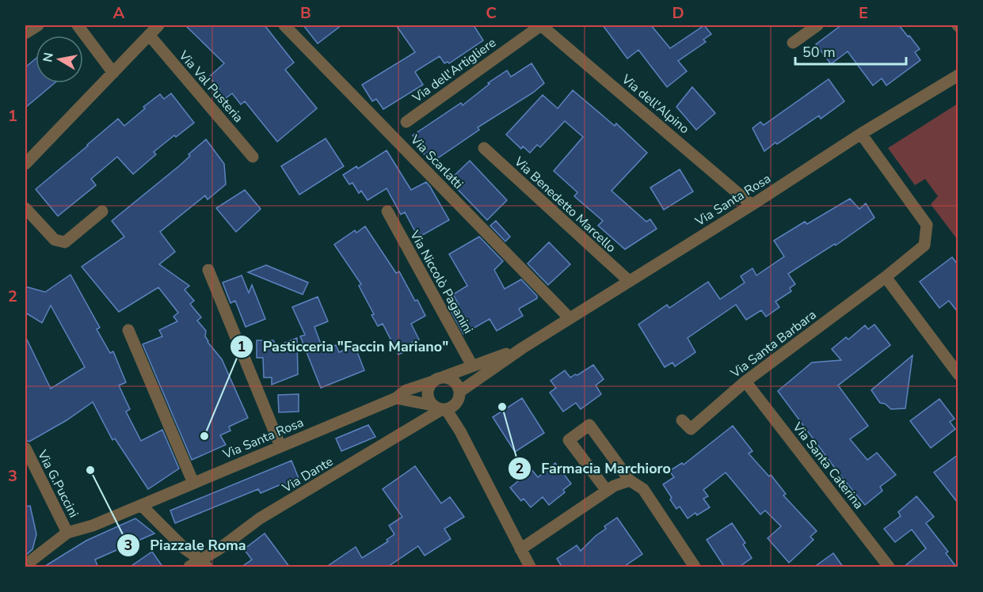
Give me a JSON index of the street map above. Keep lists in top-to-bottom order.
{
  "streets": {
    "street": [
      "Via dell'Artigliere",
      "Via Val Pusteria",
      "Via dell'Alpino",
      "Via Scarlatti",
      "Via Santa Rosa",
      "Via Benedetto Marcello",
      "Via Niccolò Paganini",
      "Via Santa Barbara",
      "Via Santa Caterina",
      "Via Dante",
      "Via G.Puccini"
    ]
  },
  "crossings": [
    ["Via dell'Artigliere", "Via dell'Alpino"],
    ["Via dell'Alpino", "Via Santa Rosa"],
    ["Via Scarlatti", "Via Santa Rosa"],
    ["Via Santa Rosa", "Via Benedetto Marcello"],
    ["Via Santa Rosa", "Via Niccolò Paganini"],
    ["Via Santa Rosa", "Via Santa Barbara"],
    ["Via Santa Rosa", "Via Dante"],
    ["Via Santa Rosa", "Via G.Puccini"],
    ["Via Santa Barbara", "Via Santa Caterina"]
  ],
  "places": ["Farmacia Marchioro", "Pasticceria \"Faccin Mariano\"", "Piazzale Roma"],
  "scale_bar": "50 m",
  "north": "left",
  "grid": {
    "columns": [
      "A",
      "B",
      "C",
      "D",
      "E"
    ],
    "rows": ["1", "2", "3"]
  }
}
